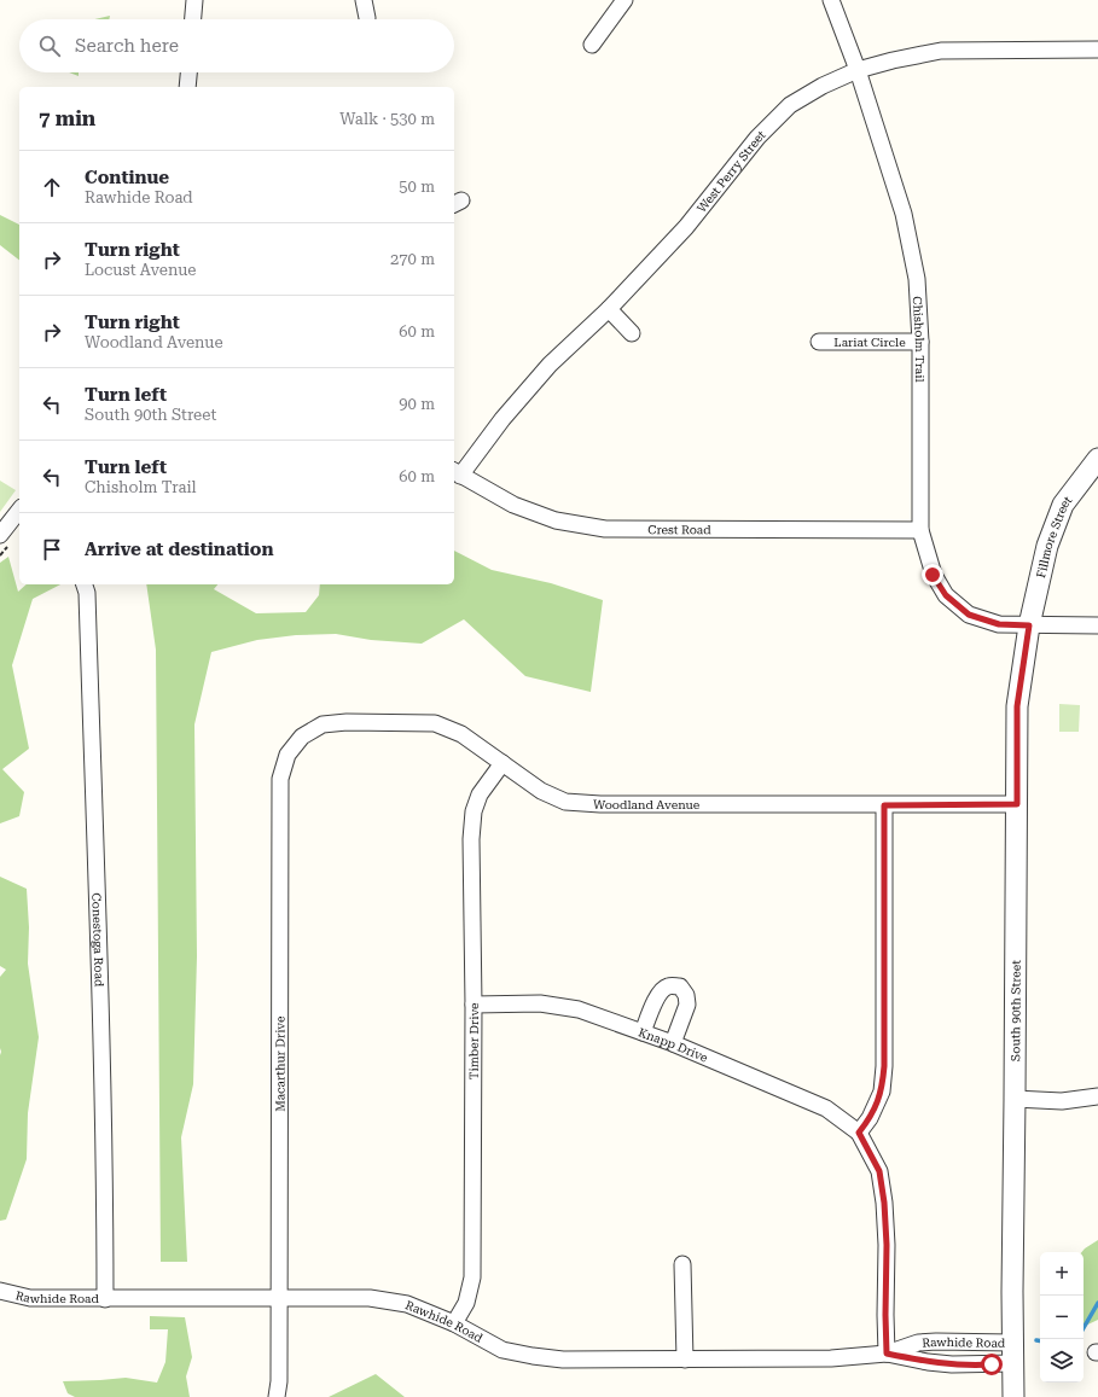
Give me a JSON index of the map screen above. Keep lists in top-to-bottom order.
{
  "streets": {
    "street": [
      "West Perry Street",
      "Chisholm Trail",
      "Lariat Circle",
      "Crest Road",
      "Fillmore Street",
      "Woodland Avenue",
      "Conestoga Road",
      "South 90th Street",
      "Timber Drive",
      "Knapp Drive",
      "Macarthur Drive",
      "Rawhide Road"
    ]
  },
  "crossings": [
    ["West Perry Street", "Chisholm Trail"],
    ["West Perry Street", "Crest Road"],
    ["Chisholm Trail", "Lariat Circle"],
    ["Chisholm Trail", "Crest Road"],
    ["Chisholm Trail", "Fillmore Street"],
    ["Chisholm Trail", "South 90th Street"],
    ["Fillmore Street", "South 90th Street"],
    ["Woodland Avenue", "South 90th Street"],
    ["Woodland Avenue", "Timber Drive"],
    ["Woodland Avenue", "Macarthur Drive"],
    ["Conestoga Road", "Rawhide Road"],
    ["South 90th Street", "Rawhide Road"],
    ["Timber Drive", "Knapp Drive"],
    ["Timber Drive", "Rawhide Road"],
    ["Macarthur Drive", "Rawhide Road"]
  ],
  "page": {
    "search": "Search here",
    "heading": ["7 min", "Walk · 530 m"],
    "list": [
      ["Continue", "Rawhide Road", "50 m"],
      ["Turn right", "Locust Avenue", "270 m"],
      ["Turn right", "Woodland Avenue", "60 m"],
      ["Turn left", "South 90th Street", "90 m"],
      ["Turn left", "Chisholm Trail", "60 m"],
      "Arrive at destination"
    ],
    "map_buttons": ["+", "−"]
  }
}
